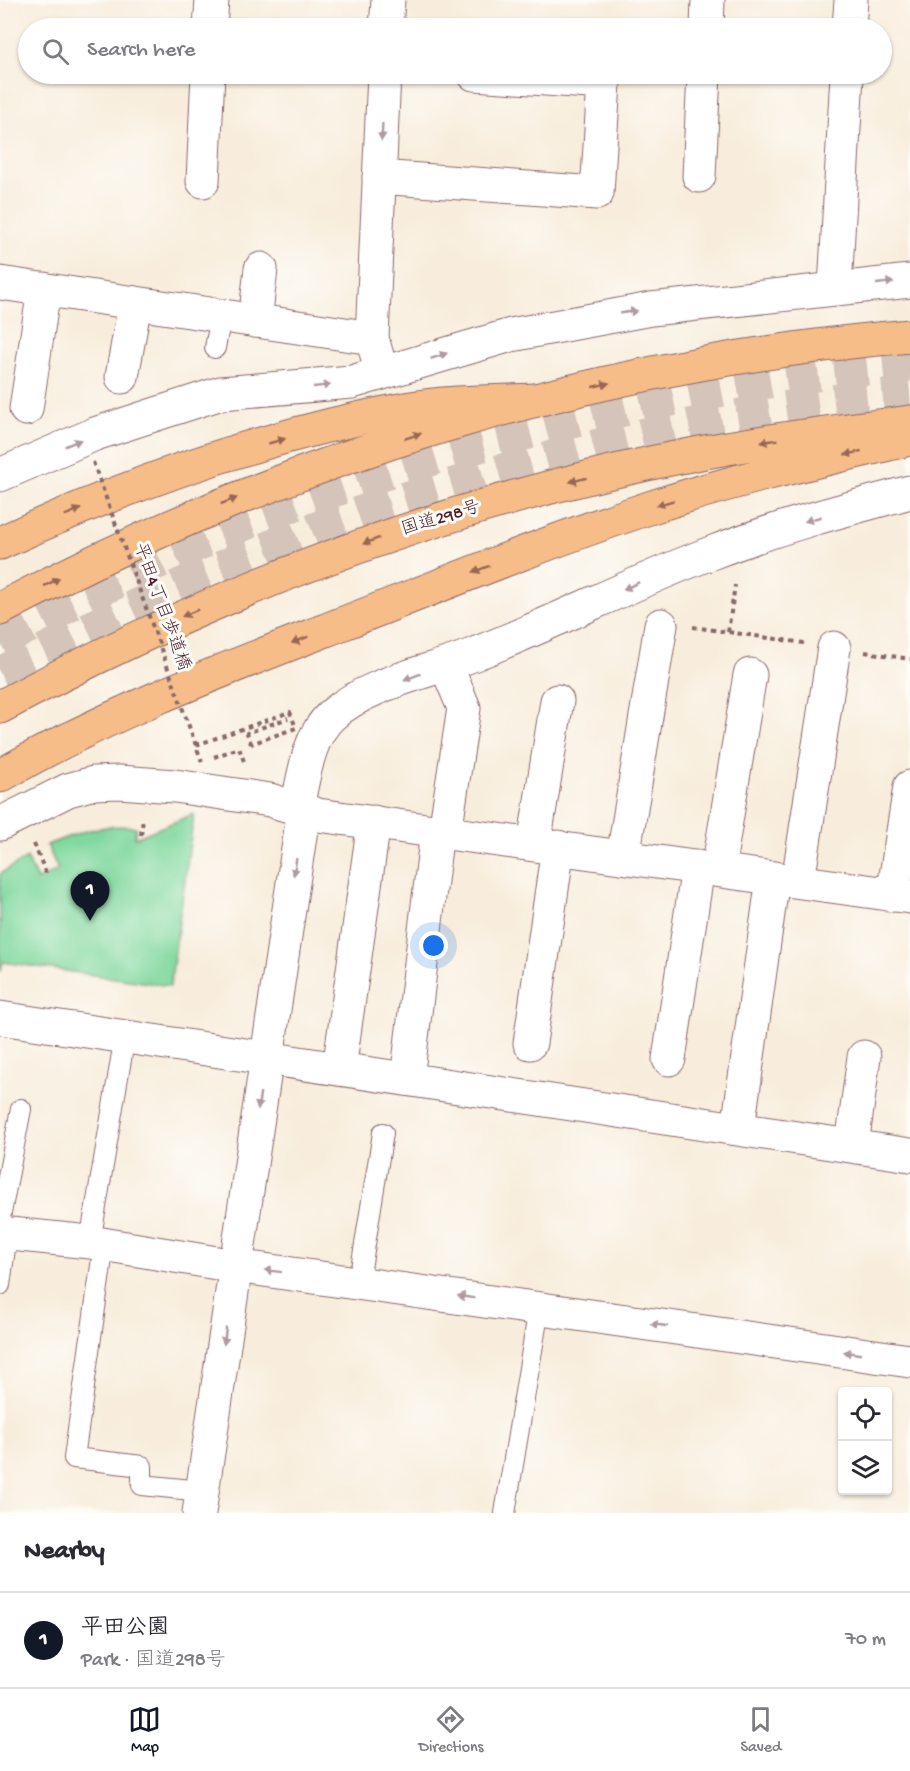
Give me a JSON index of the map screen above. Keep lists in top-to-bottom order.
{
  "streets": {
    "highway": ["国道298号"],
    "path": ["平田4丁目歩道橋"]
  },
  "page": {
    "search": "Search here",
    "pins": "1",
    "heading": "Nearby",
    "list": [
      {
        "mark": "1",
        "name": "平田公園",
        "note": "Park · 国道298号",
        "value": "70 m"
      }
    ],
    "nav": ["Map", "Directions", "Saved"]
  }
}
